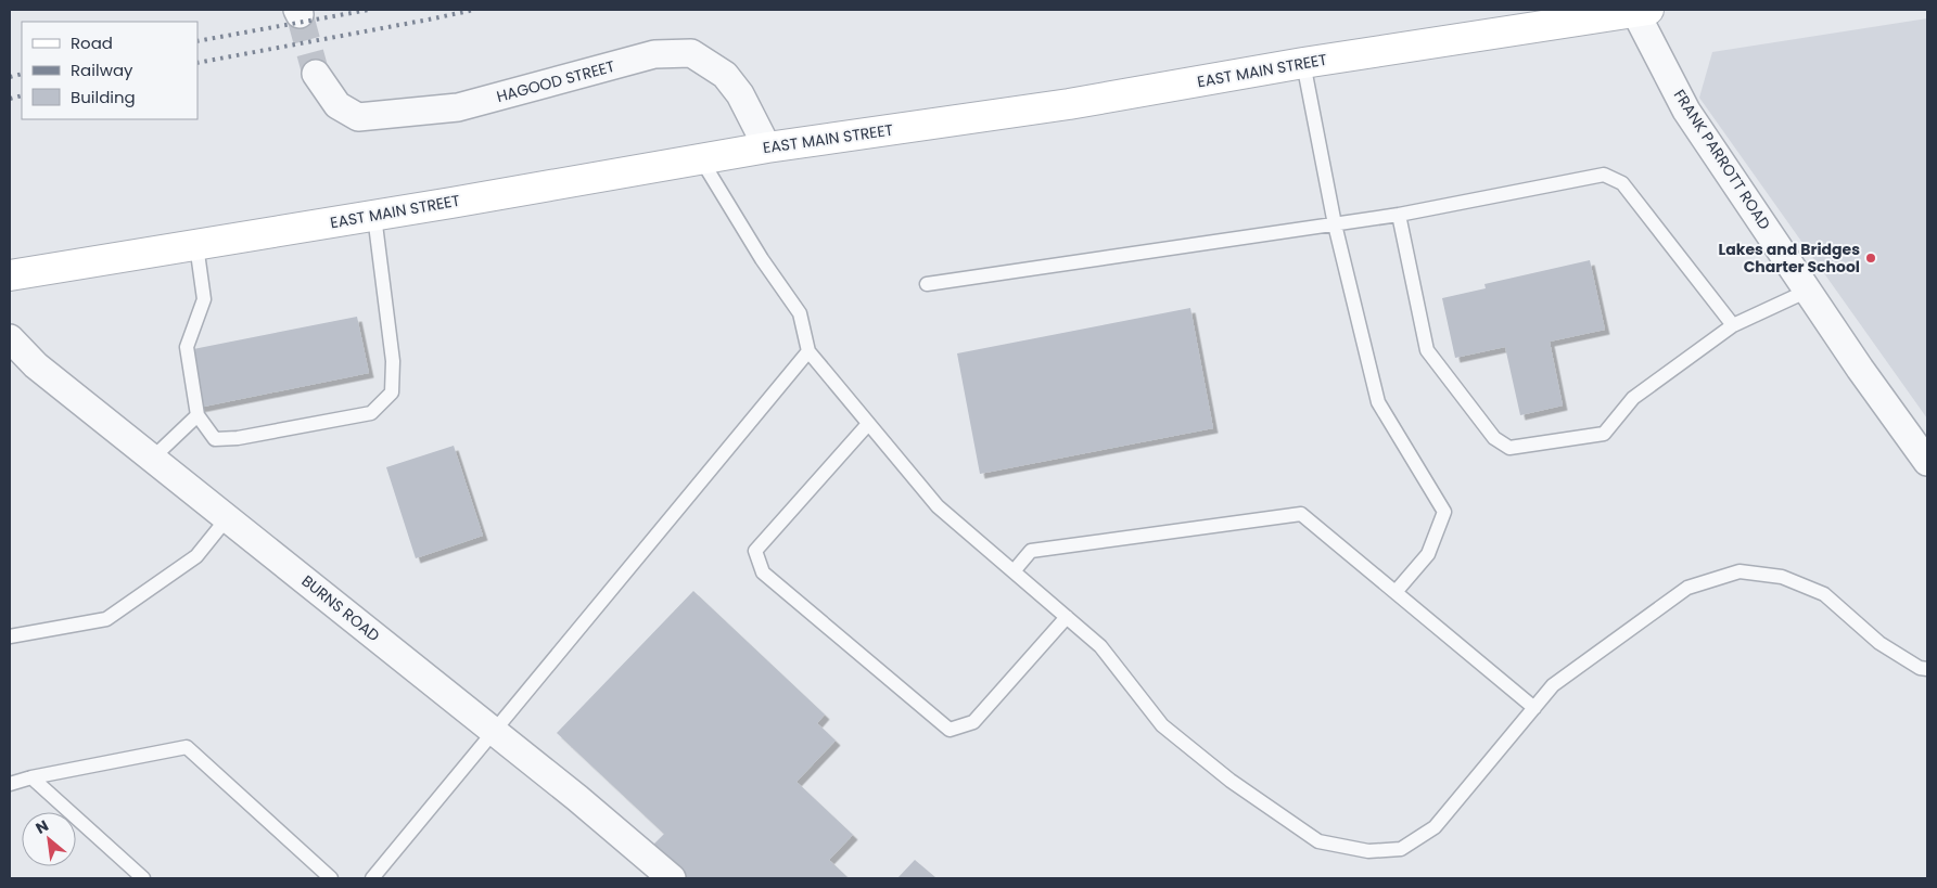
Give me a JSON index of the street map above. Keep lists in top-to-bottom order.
{
  "streets": {
    "main road": ["EAST MAIN STREET"],
    "street": ["HAGOOD STREET", "FRANK PARROTT ROAD", "BURNS ROAD"]
  },
  "crossings": [
    ["EAST MAIN STREET", "HAGOOD STREET"],
    ["EAST MAIN STREET", "FRANK PARROTT ROAD"]
  ],
  "places": ["Lakes and Bridges Charter School"],
  "legend": ["Road", "Railway", "Building"],
  "north": "top left"
}
